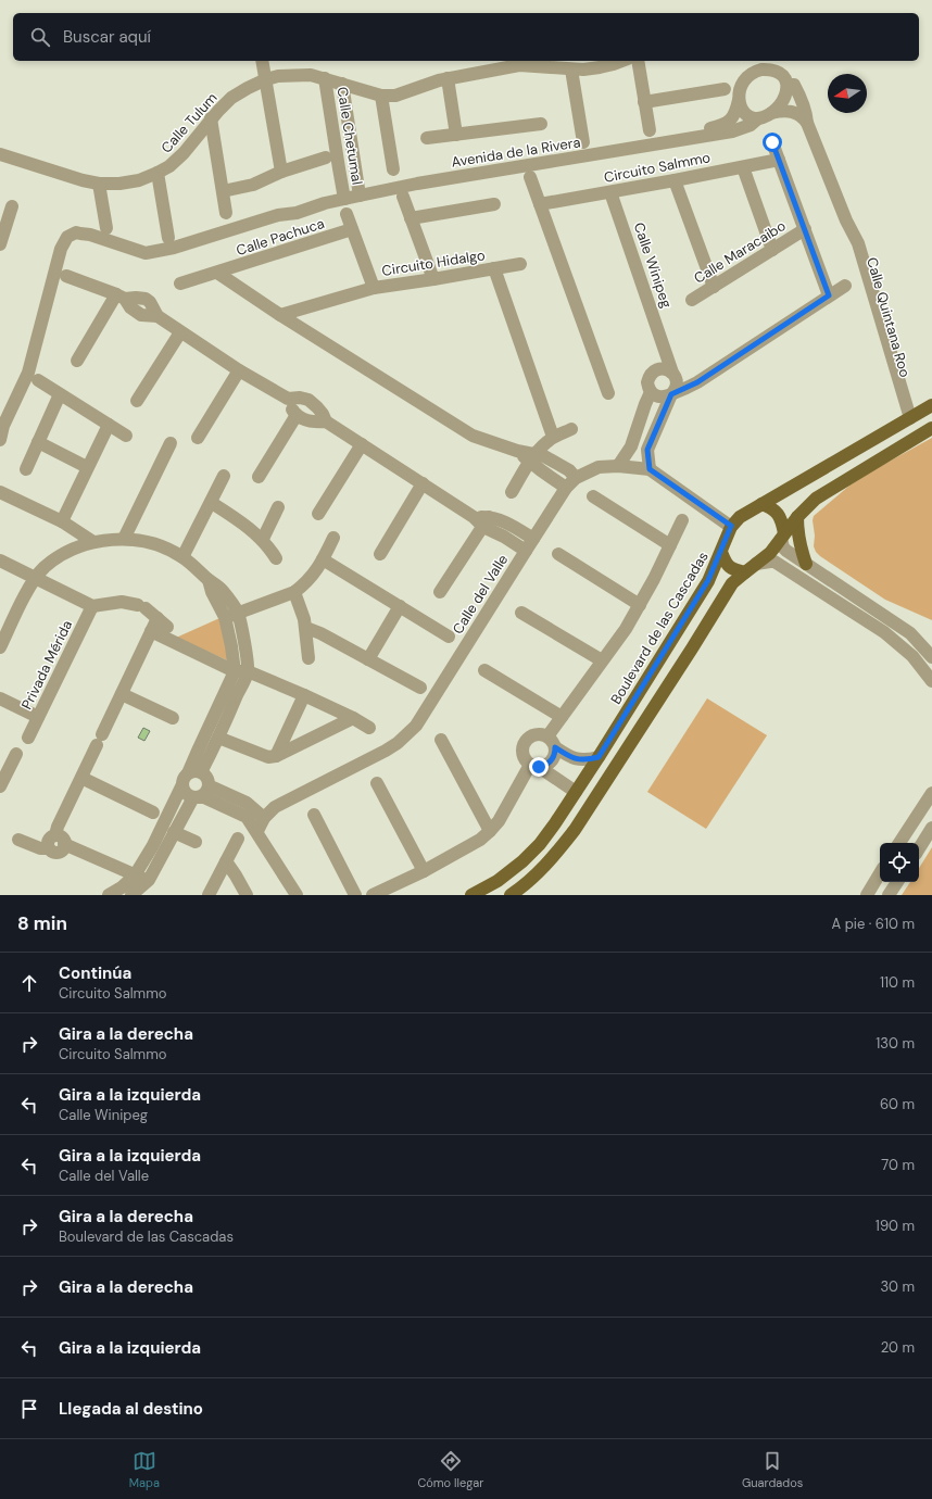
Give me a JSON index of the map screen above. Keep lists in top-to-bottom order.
{
  "streets": {
    "main road": ["Boulevard de las Cascadas"],
    "street": [
      "Calle Tulum",
      "Calle Chetumal",
      "Avenida de la Rivera",
      "Circuito Salmmo",
      "Calle Pachuca",
      "Calle Maracaibo",
      "Circuito Hidalgo",
      "Calle Winipeg",
      "Calle Quintana Roo",
      "Calle del Valle",
      "Privada Mérida"
    ]
  },
  "crossings": [
    ["Calle Tulum", "Calle Chetumal"],
    ["Calle Chetumal", "Avenida de la Rivera"],
    ["Avenida de la Rivera", "Calle Quintana Roo"],
    ["Circuito Salmmo", "Calle Winipeg"],
    ["Calle del Valle", "Boulevard de las Cascadas"]
  ],
  "north": "left",
  "page": {
    "search": "Buscar aquí",
    "heading": ["8 min", "A pie · 610 m"],
    "list": [
      ["Continúa", "Circuito Salmmo", "110 m"],
      ["Gira a la derecha", "Circuito Salmmo", "130 m"],
      ["Gira a la izquierda", "Calle Winipeg", "60 m"],
      ["Gira a la izquierda", "Calle del Valle", "70 m"],
      ["Gira a la derecha", "Boulevard de las Cascadas", "190 m"],
      ["Gira a la derecha", "30 m"],
      ["Gira a la izquierda", "20 m"],
      "Llegada al destino"
    ],
    "nav": ["Mapa", "Cómo llegar", "Guardados"]
  }
}
